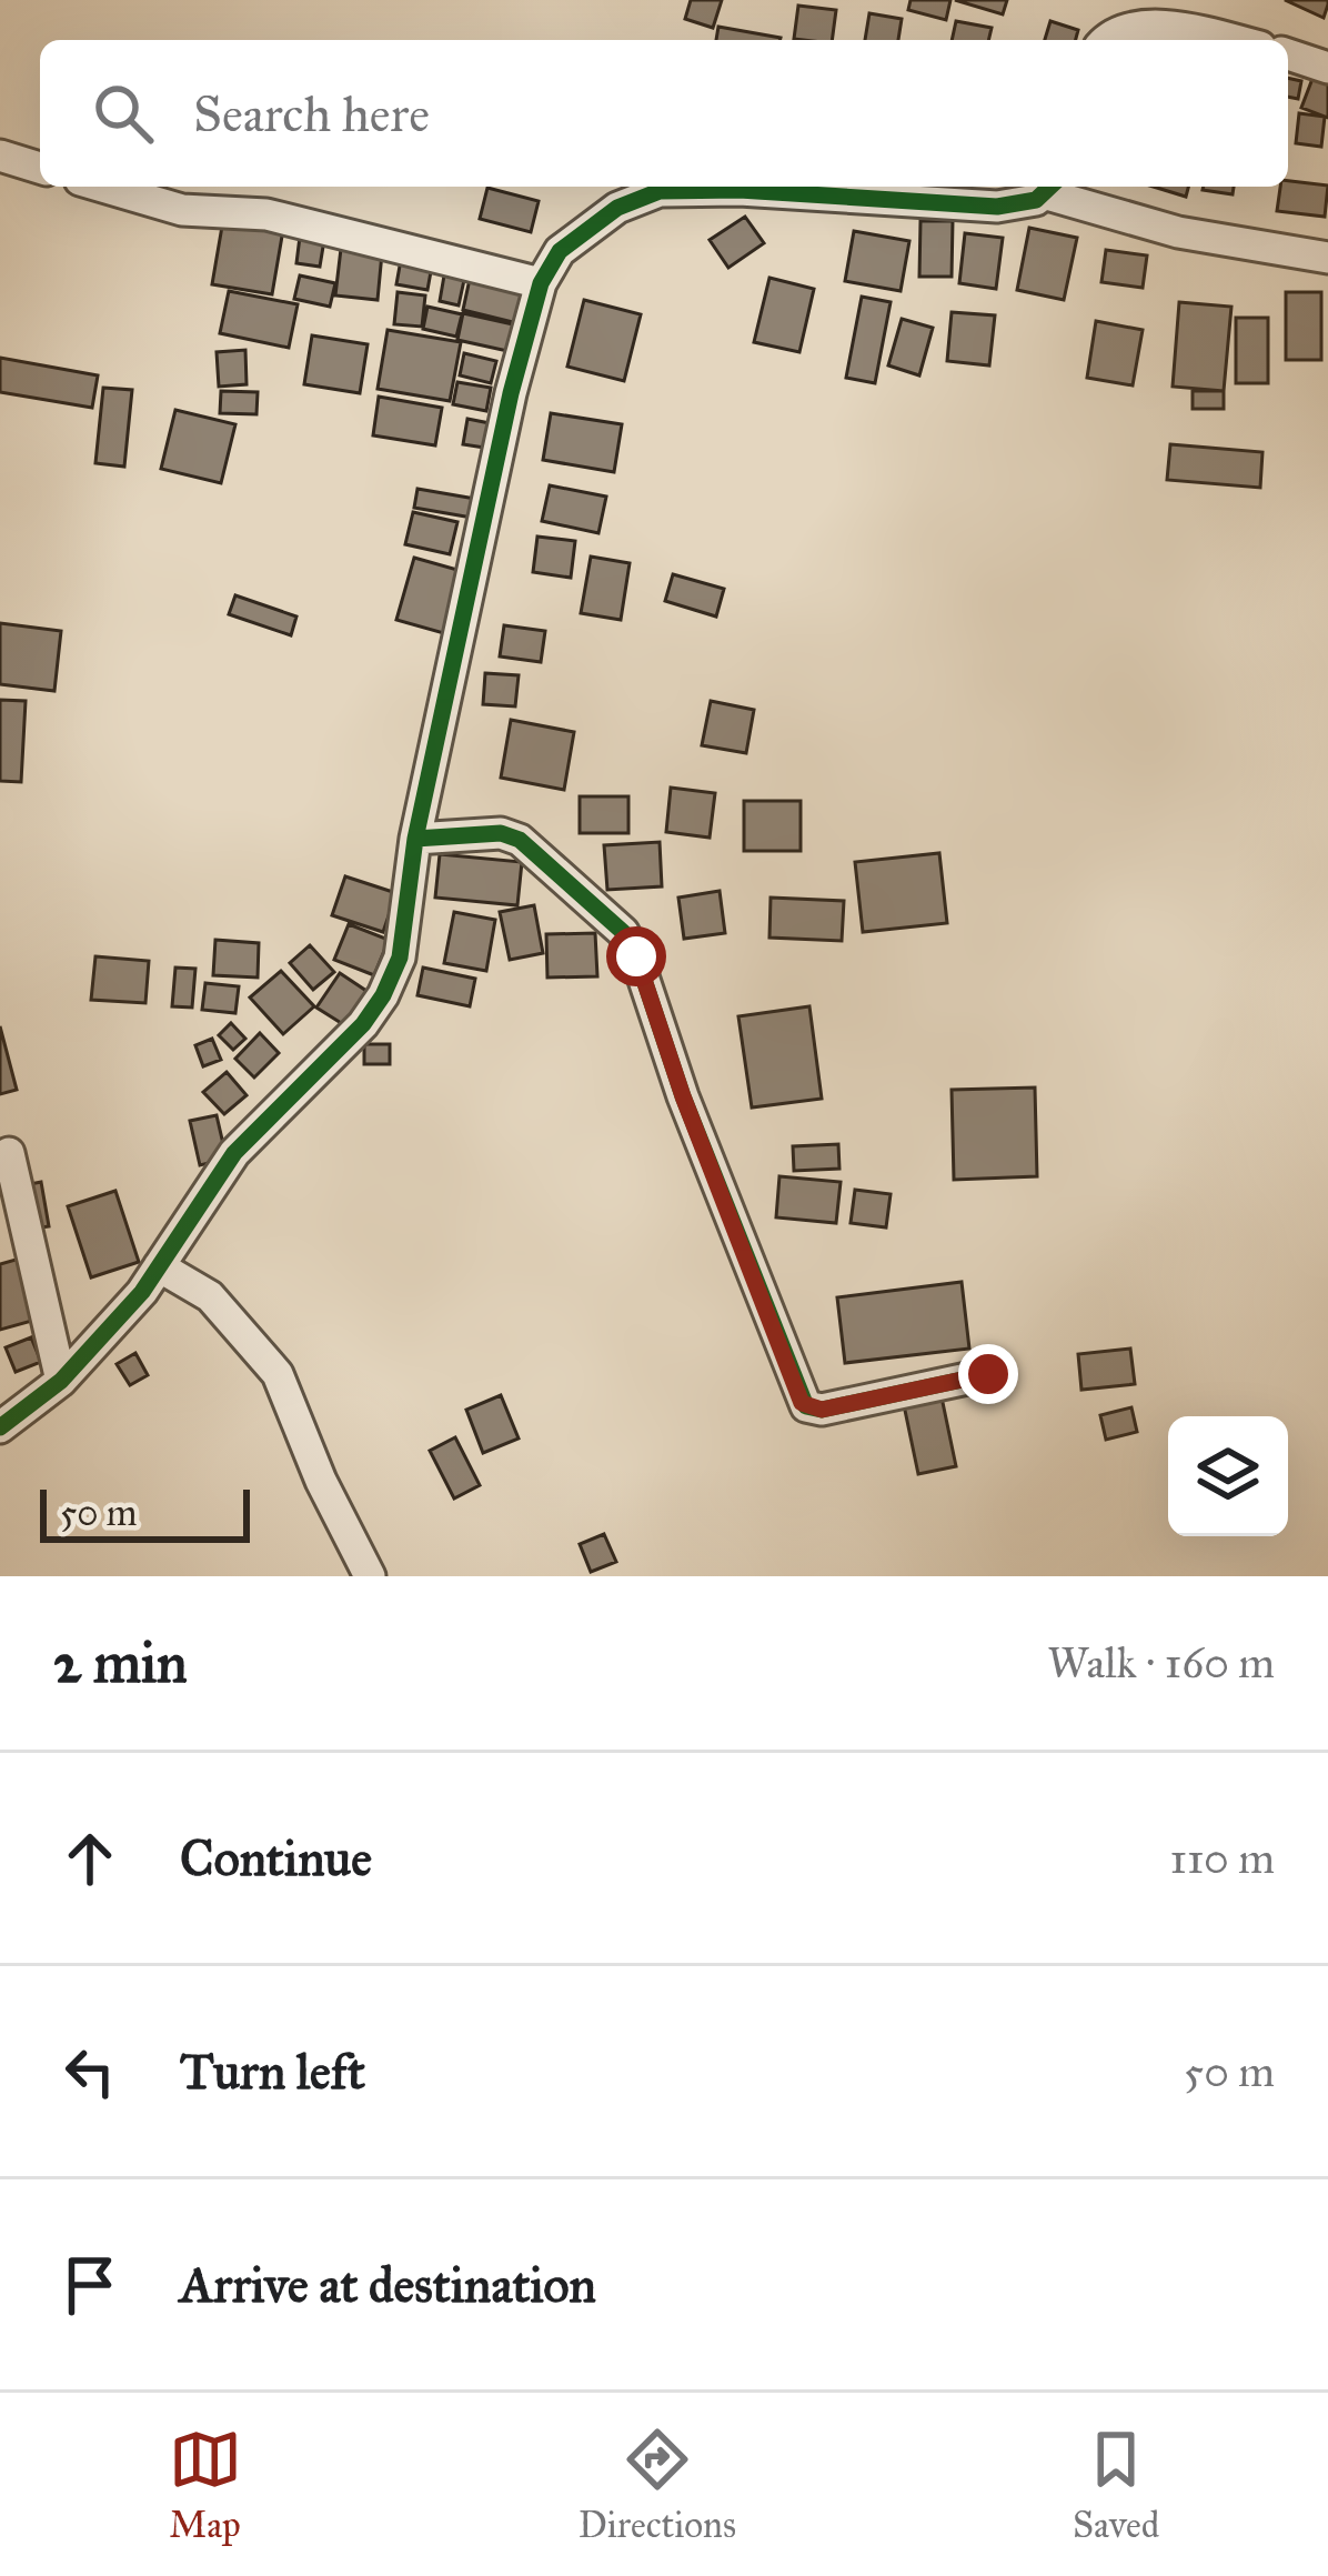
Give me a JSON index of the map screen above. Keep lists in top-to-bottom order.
{
  "scale_bar": "50 m",
  "page": {
    "search": "Search here",
    "scale": "50 m",
    "heading": ["2 min", "Walk · 160 m"],
    "list": [
      ["Continue", "110 m"],
      ["Turn left", "50 m"],
      "Arrive at destination"
    ],
    "nav": ["Map", "Directions", "Saved"]
  }
}
